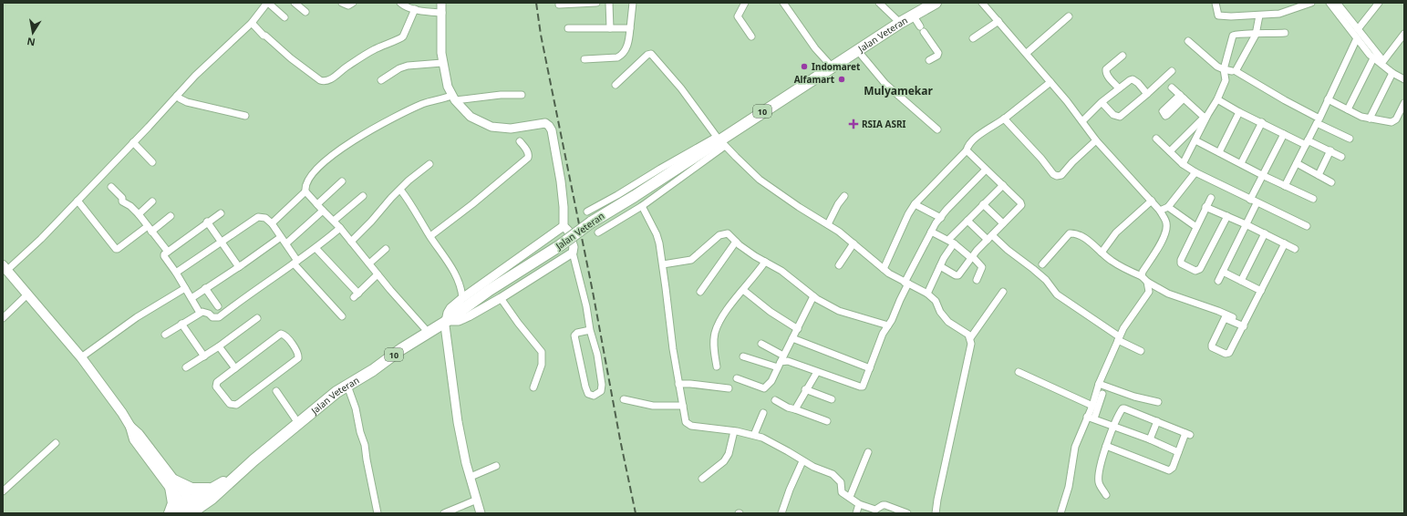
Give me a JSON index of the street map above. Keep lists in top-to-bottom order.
{
  "streets": {
    "highway": ["Jalan Veteran", "10"]
  },
  "crossings": [
    ["Jalan Veteran", "10"]
  ],
  "districts": ["Mulyamekar"],
  "places": {
    "other": ["Indomaret", "Alfamart"],
    "health": ["RSIA ASRI"]
  },
  "north": "bottom"
}
